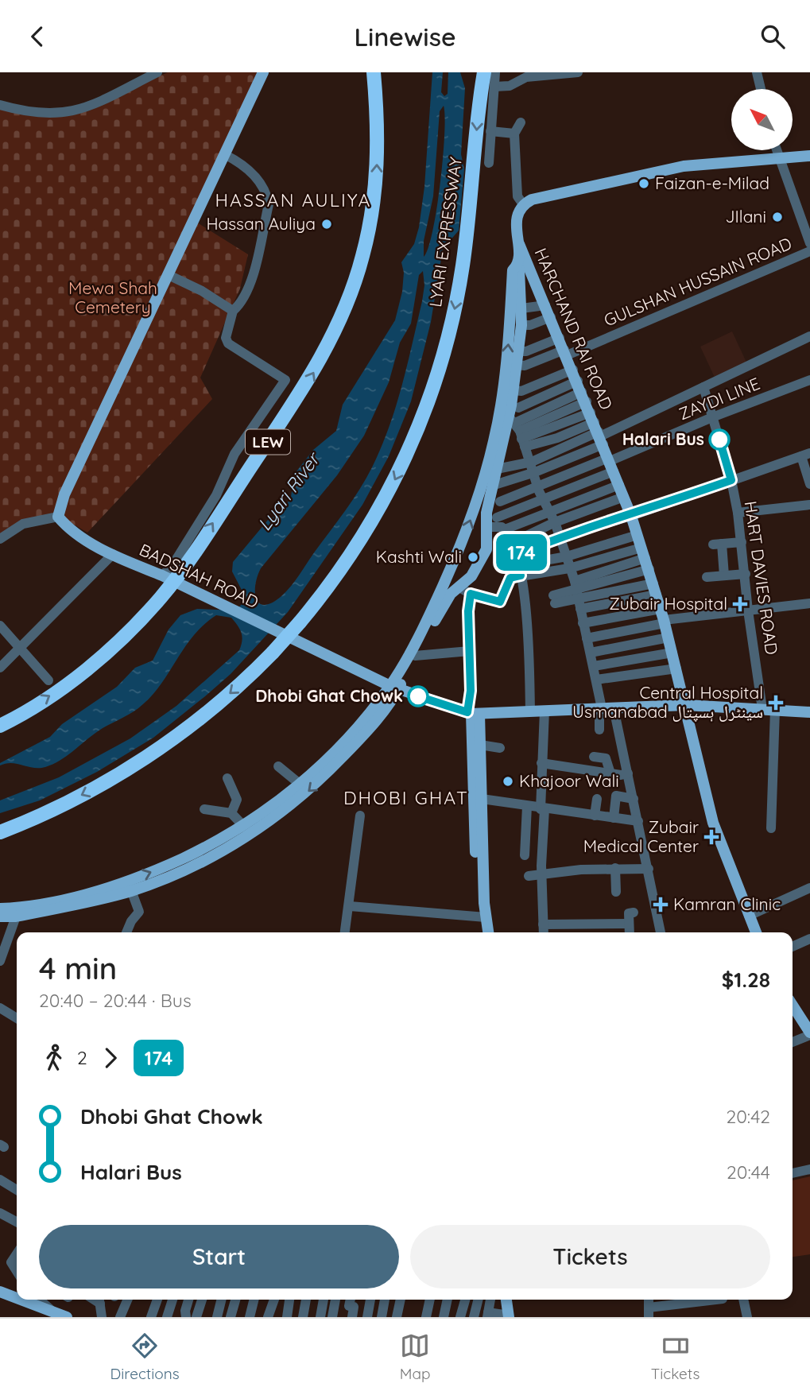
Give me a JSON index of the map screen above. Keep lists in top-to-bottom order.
{
  "streets": {
    "highway": ["LYARI EXPRESSWAY", "LEW"],
    "main road": ["HARCHAND RAI ROAD", "BADSHAH ROAD"],
    "street": ["GULSHAN HUSSAIN ROAD", "ZAYDI LINE", "HART DAVIES ROAD"]
  },
  "crossings": [
    ["GULSHAN HUSSAIN ROAD", "HARCHAND RAI ROAD"],
    ["HARCHAND RAI ROAD", "ZAYDI LINE"],
    ["HARCHAND RAI ROAD", "BADSHAH ROAD"],
    ["ZAYDI LINE", "HART DAVIES ROAD"],
    ["BADSHAH ROAD", "HART DAVIES ROAD"]
  ],
  "districts": ["HASSAN AULIYA", "DHOBI GHAT"],
  "water": ["Lyari River"],
  "parks": ["Mewa Shah Cemetery"],
  "places": {
    "other": [
      "Faizan-e-Milad",
      "JIlani",
      "Hassan Auliya",
      "Halari Bus",
      "Kashti Wali",
      "Dhobi Ghat Chowk",
      "Khajoor Wali"
    ],
    "health": [
      "Zubair Hospital",
      "Central Hospital Usmanabad سینٹرل ہسپتال",
      "Zubair Medical Center",
      "Kamran Clinic"
    ]
  },
  "lines": ["bus line 174"],
  "north": "top left",
  "page": {
    "header": "Linewise",
    "on_map": "174",
    "heading": ["4 min", "20:40 – 20:44 · Bus", "$1.28"],
    "legs": ["2", "174"],
    "list": [
      {
        "name": "Dhobi Ghat Chowk",
        "value": "20:42"
      },
      {
        "name": "Halari Bus",
        "value": "20:44"
      }
    ],
    "buttons": ["Start", "Tickets"],
    "tabs": ["Directions", "Map", "Tickets"]
  }
}
